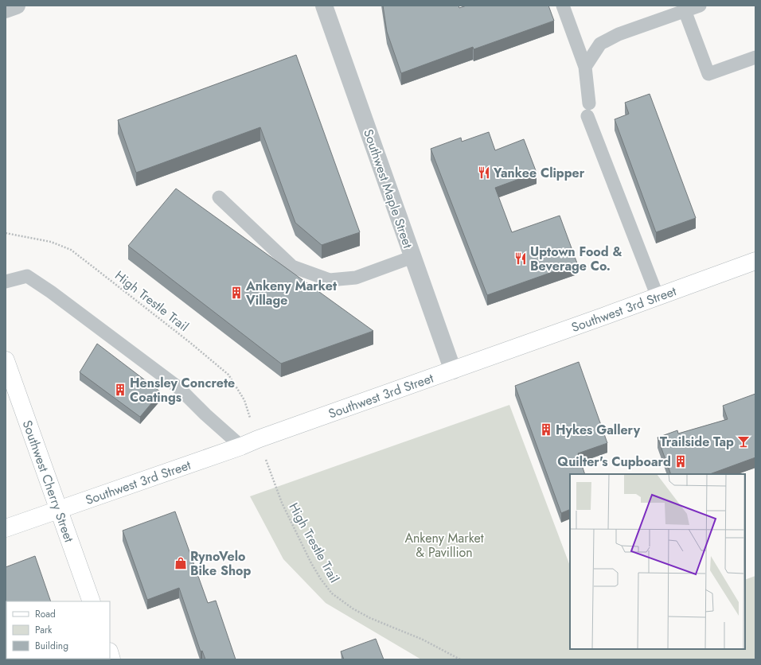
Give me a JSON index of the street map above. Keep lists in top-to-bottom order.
{
  "streets": {
    "street": ["Southwest Maple Street", "Southwest 3rd Street", "Southwest Cherry Street"],
    "path": ["High Trestle Trail"]
  },
  "crossings": [
    ["Southwest Maple Street", "Southwest 3rd Street"],
    ["Southwest 3rd Street", "Southwest Cherry Street"]
  ],
  "parks": ["Ankeny Market & Pavillion"],
  "places": {
    "restaurant": ["Yankee Clipper", "Uptown Food & Beverage Co."],
    "building": [
      "Ankeny Market Village",
      "Hensley Concrete Coatings",
      "Hykes Gallery",
      "Quilter's Cupboard"
    ],
    "bar": ["Trailside Tap"],
    "shop": ["RynoVelo Bike Shop"]
  },
  "legend": ["Road", "Park", "Building"]
}
